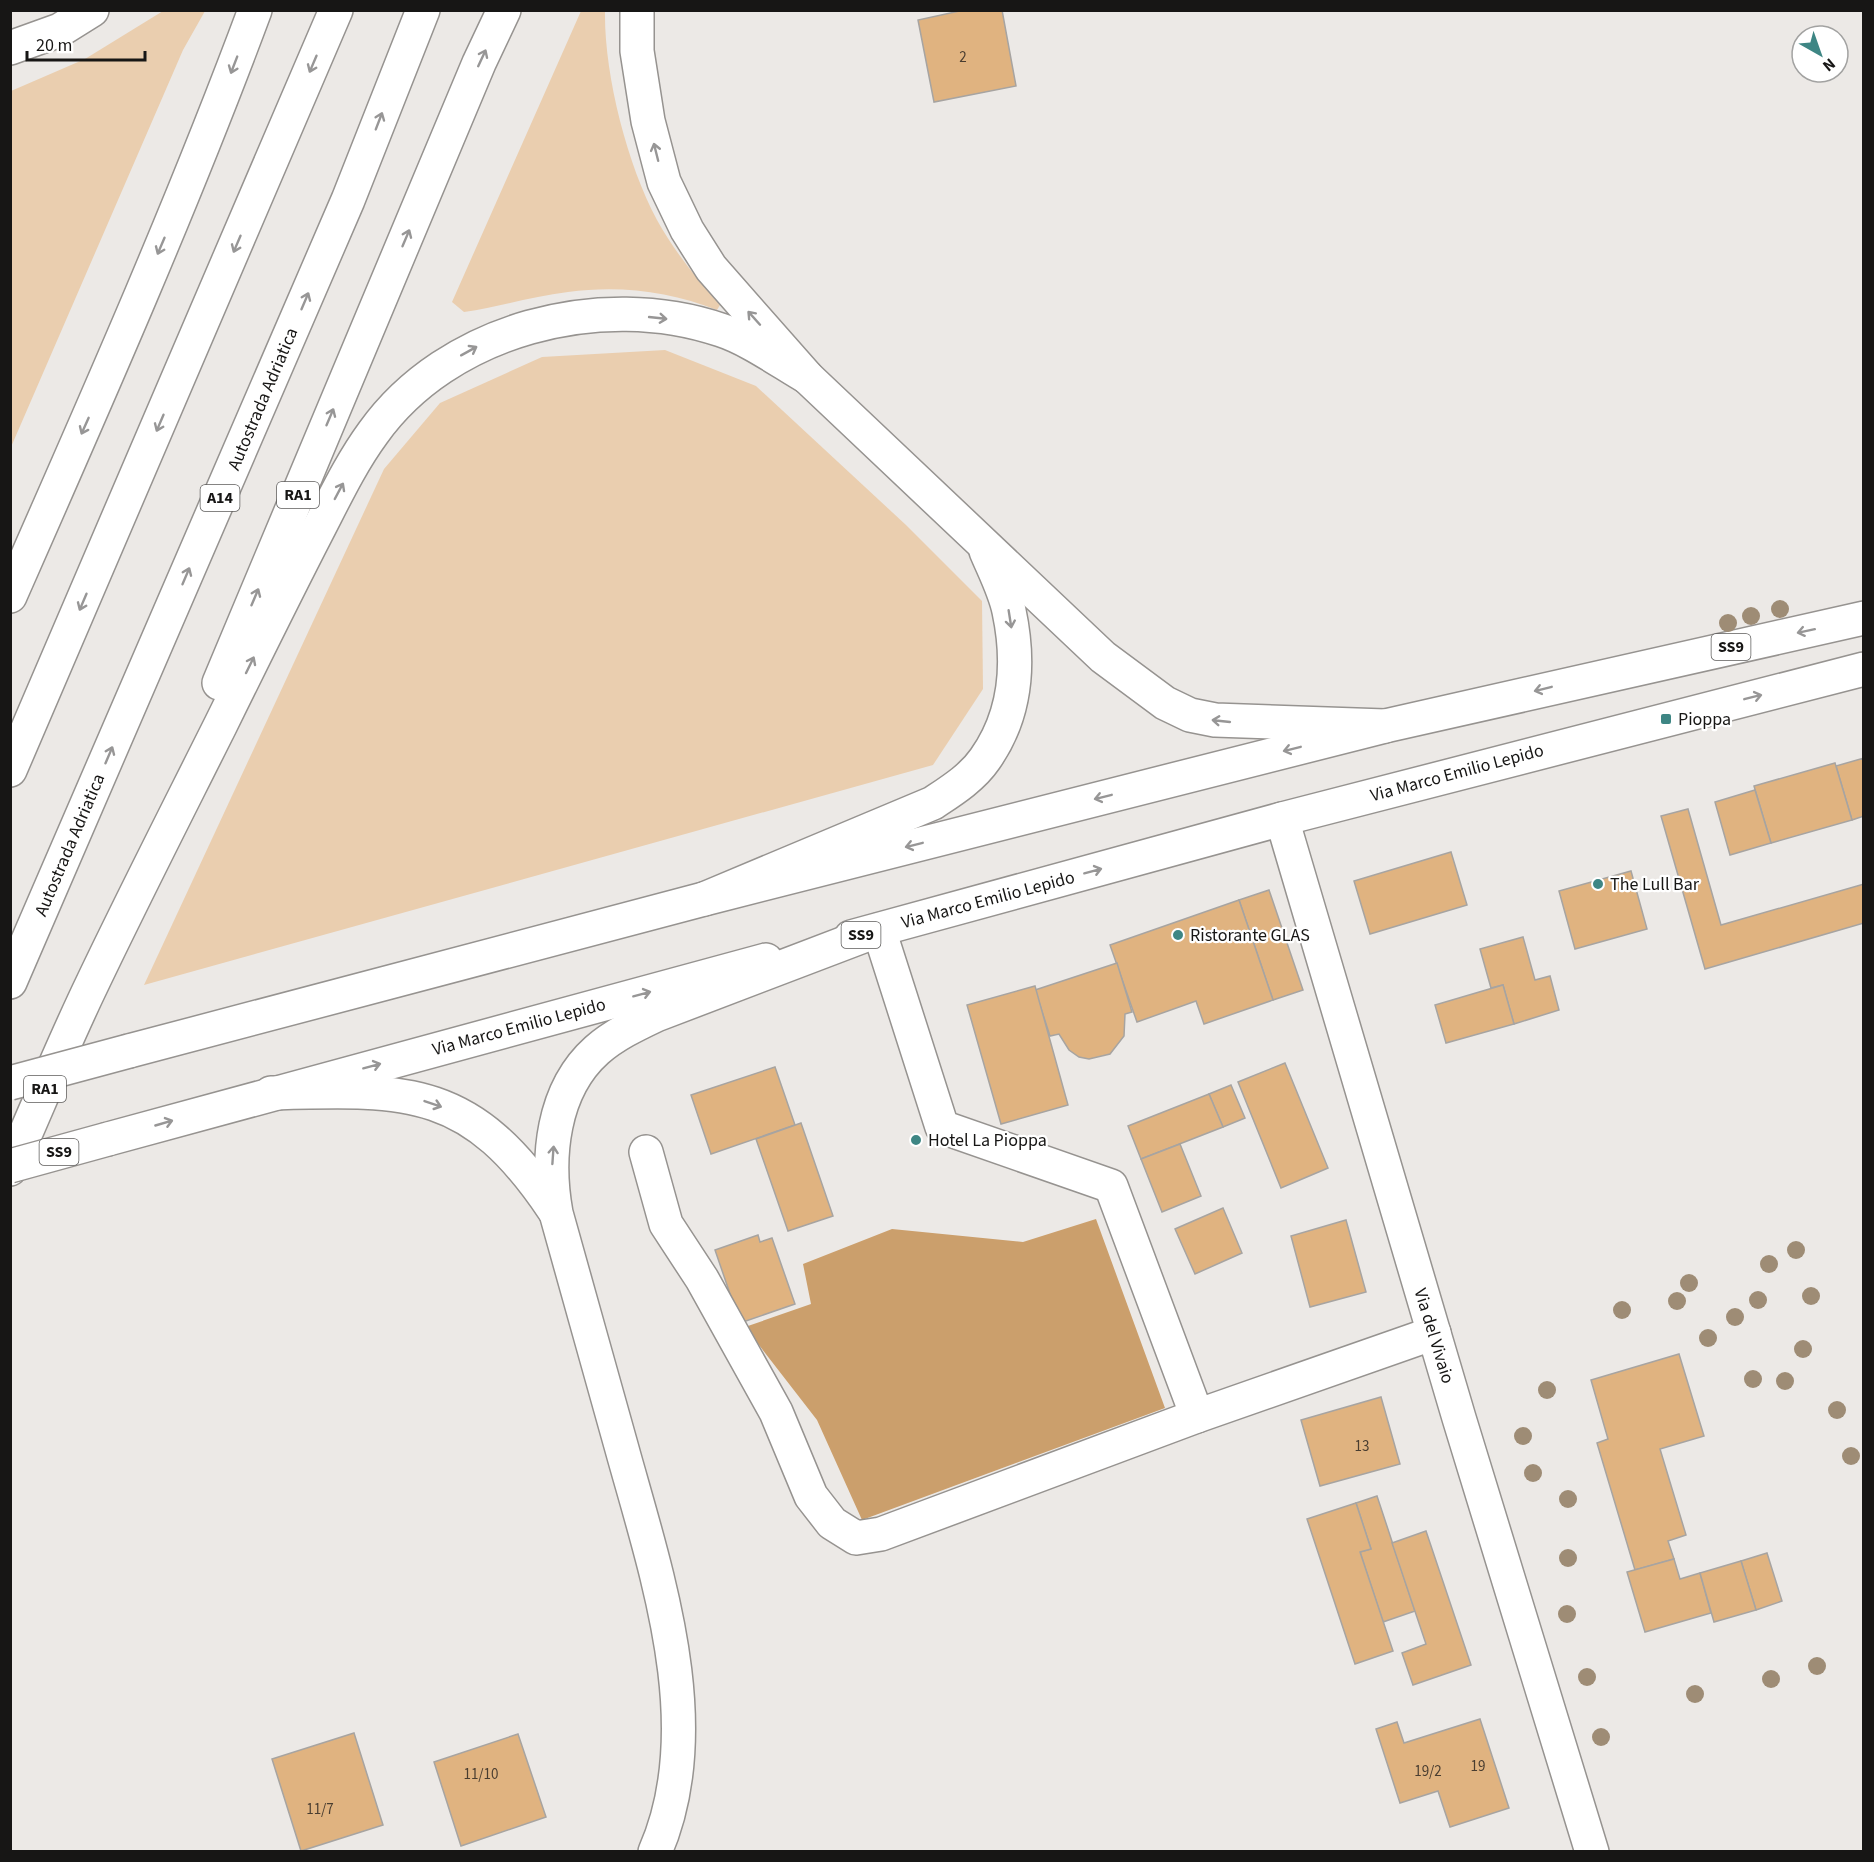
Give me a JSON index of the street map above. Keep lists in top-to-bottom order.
{
  "streets": {
    "main road": [
      "Autostrada Adriatica",
      "RA1",
      "A14",
      "SS9",
      "Via Marco Emilio Lepido",
      "Via del Vivaio"
    ]
  },
  "crossings": [
    ["RA1", "Via Marco Emilio Lepido"],
    ["Via Marco Emilio Lepido", "Via del Vivaio"]
  ],
  "places": {
    "transit": ["Pioppa"],
    "other": ["The Lull Bar", "Ristorante GLAS", "Hotel La Pioppa"]
  },
  "house_numbers": [
    "2",
    "13",
    "19",
    "19/2",
    "11/10",
    "11/7"
  ],
  "scale_bar": "20 m",
  "north": "bottom right"
}
